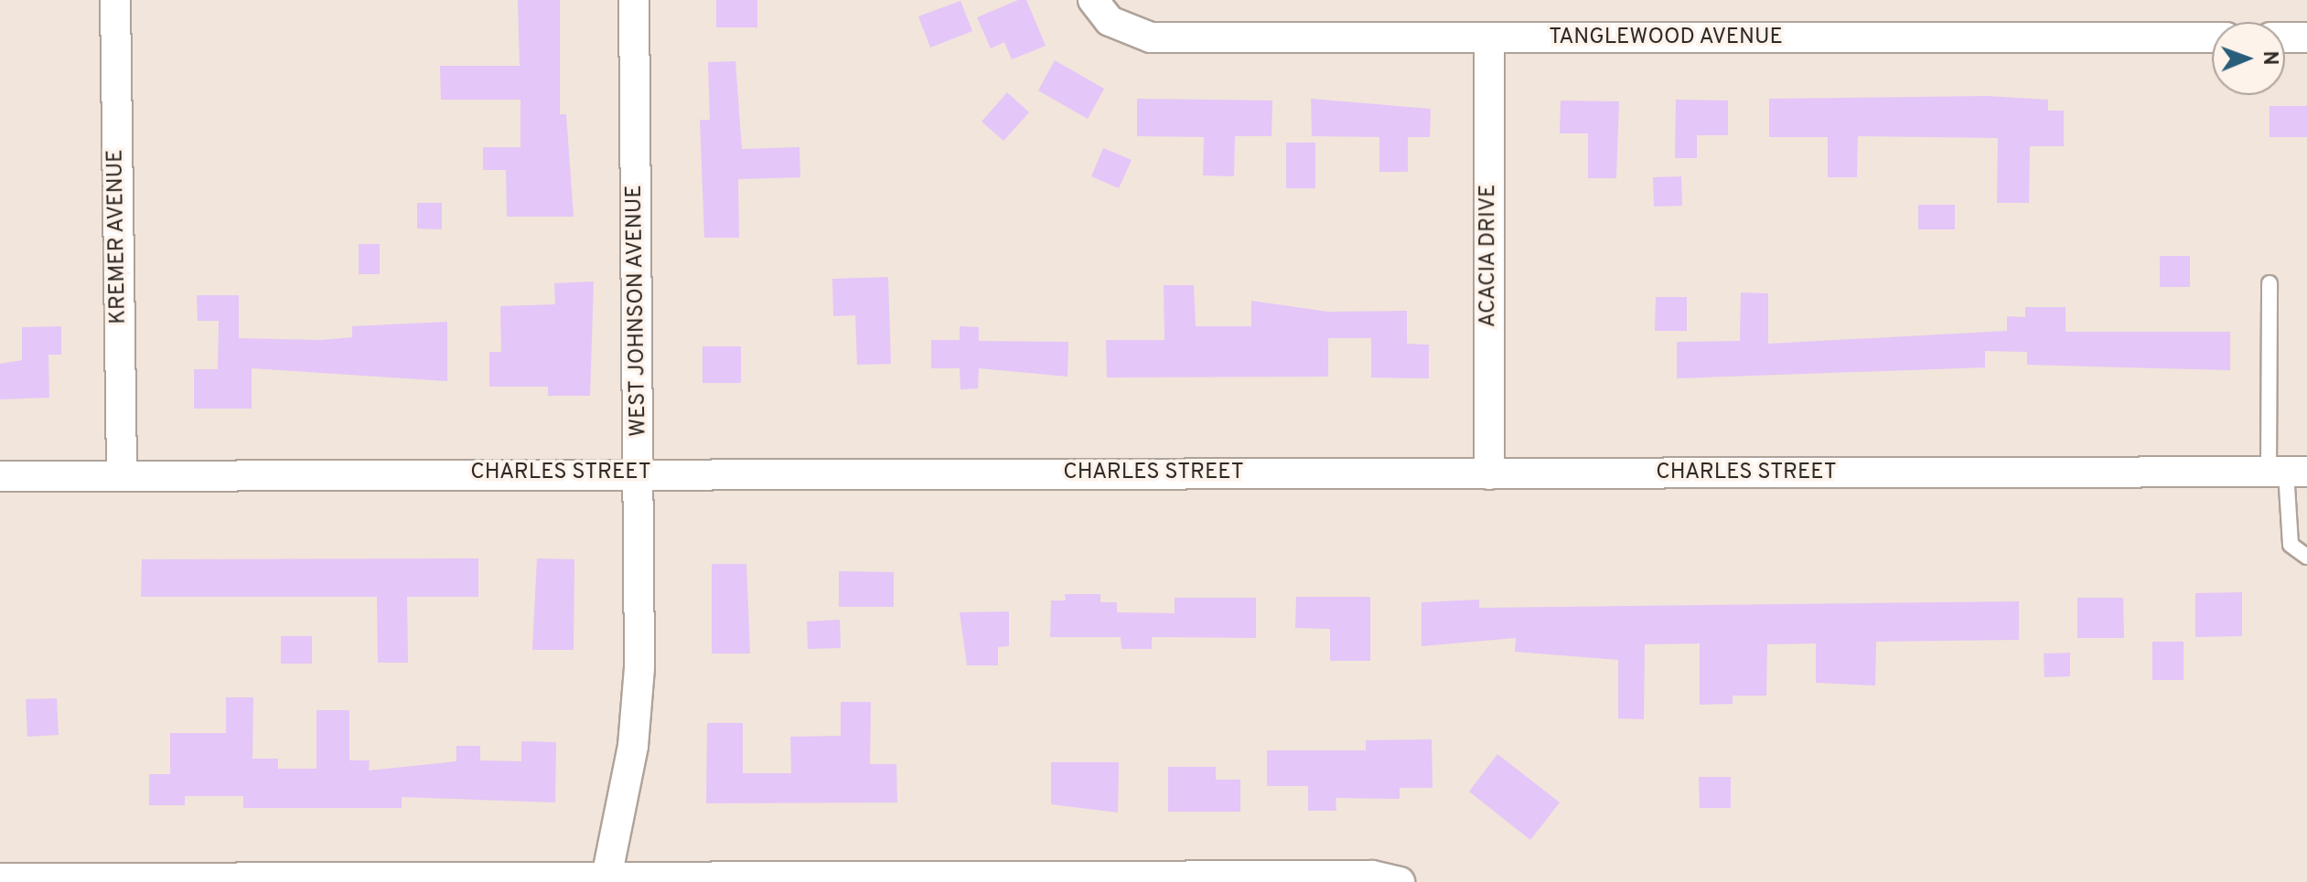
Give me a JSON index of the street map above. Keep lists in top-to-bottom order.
{
  "streets": {
    "street": [
      "TANGLEWOOD AVENUE",
      "KREMER AVENUE",
      "ACACIA DRIVE",
      "WEST JOHNSON AVENUE",
      "CHARLES STREET"
    ]
  },
  "crossings": [
    ["TANGLEWOOD AVENUE", "ACACIA DRIVE"],
    ["KREMER AVENUE", "CHARLES STREET"],
    ["ACACIA DRIVE", "CHARLES STREET"],
    ["WEST JOHNSON AVENUE", "CHARLES STREET"]
  ],
  "north": "right"
}
